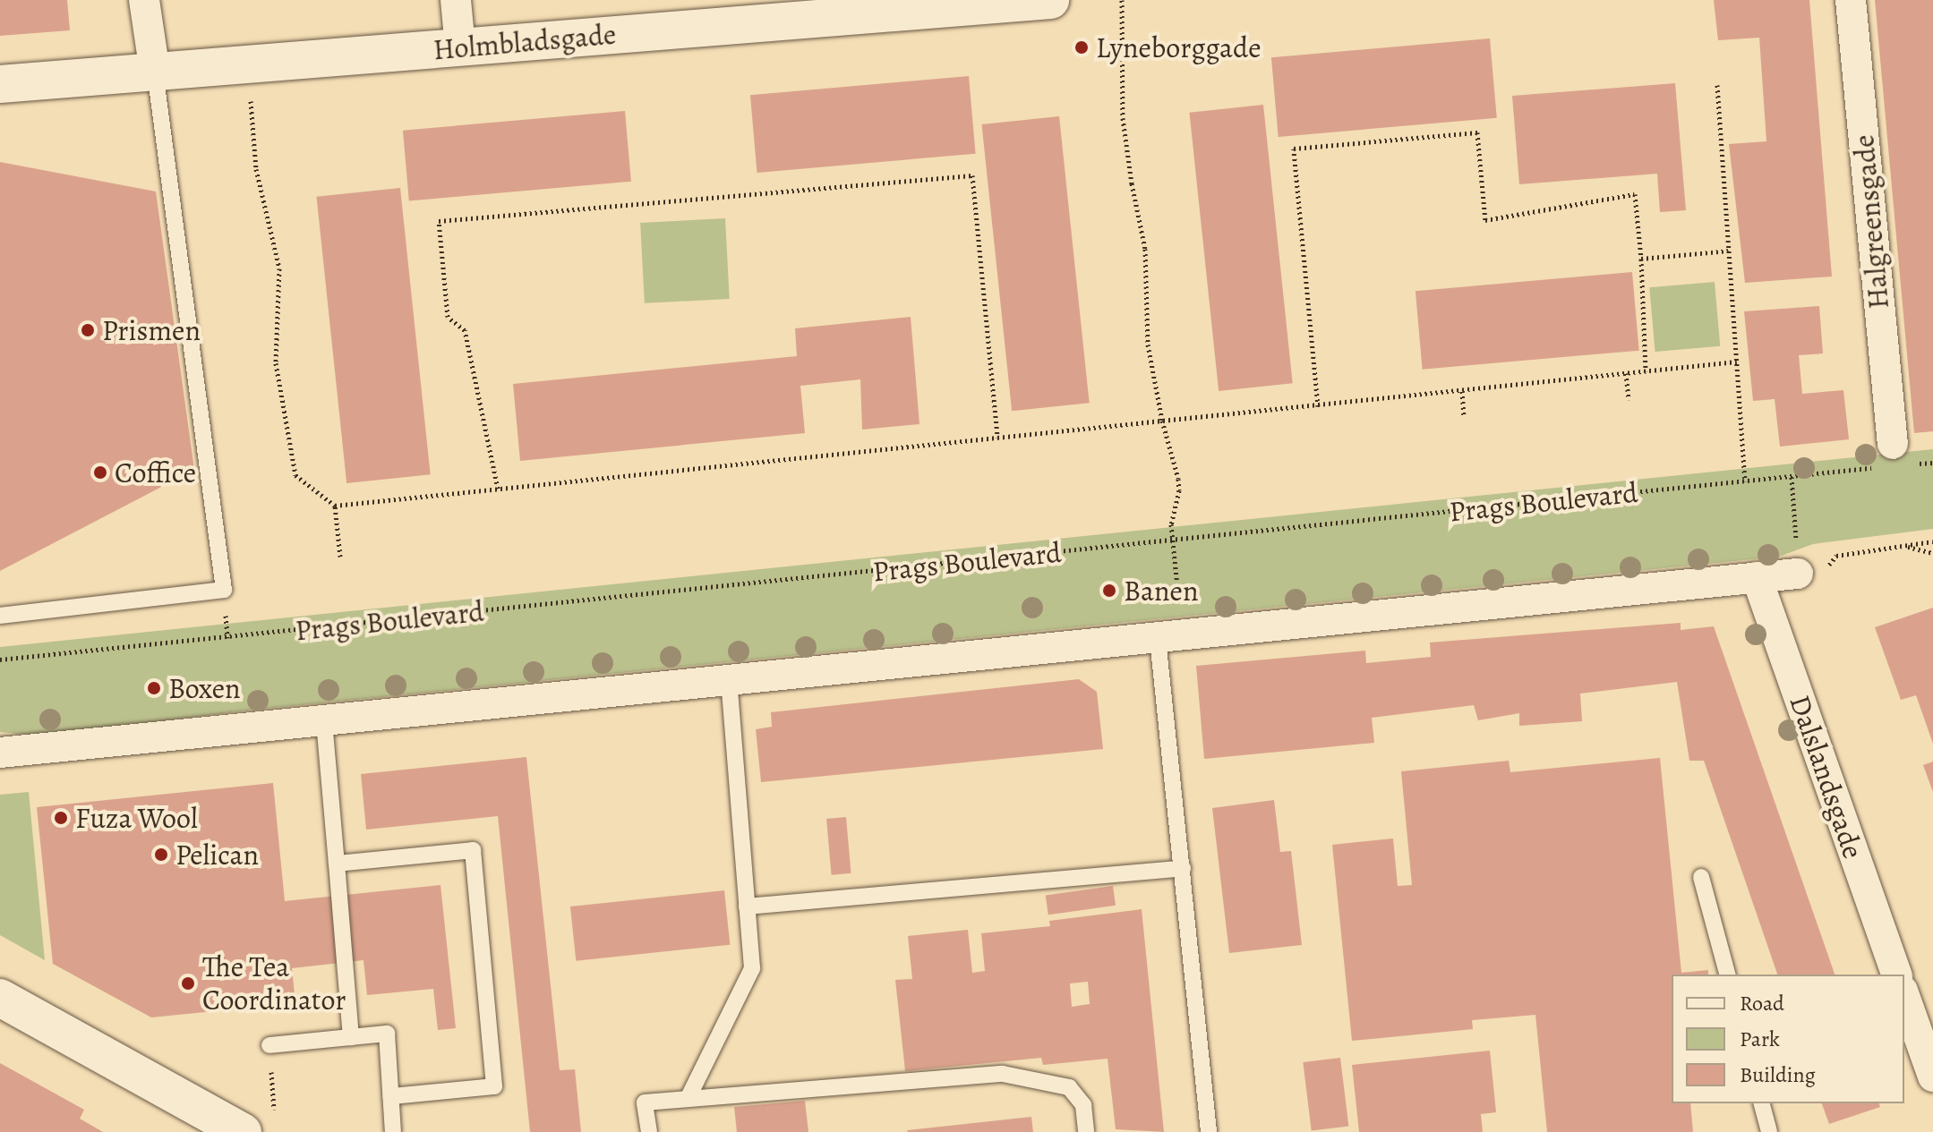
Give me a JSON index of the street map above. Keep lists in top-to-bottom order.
{
  "streets": {
    "street": ["Holmbladsgade", "Halgreensgade", "Dalslandsgade"],
    "path": ["Prags Boulevard"]
  },
  "crossings": [
    ["Halgreensgade", "Prags Boulevard"]
  ],
  "places": [
    "Lyneborggade",
    "Prismen",
    "Coffice",
    "Banen",
    "Boxen",
    "Fuza Wool",
    "Pelican",
    "The Tea Coordinator"
  ],
  "legend": ["Road", "Park", "Building"]
}
